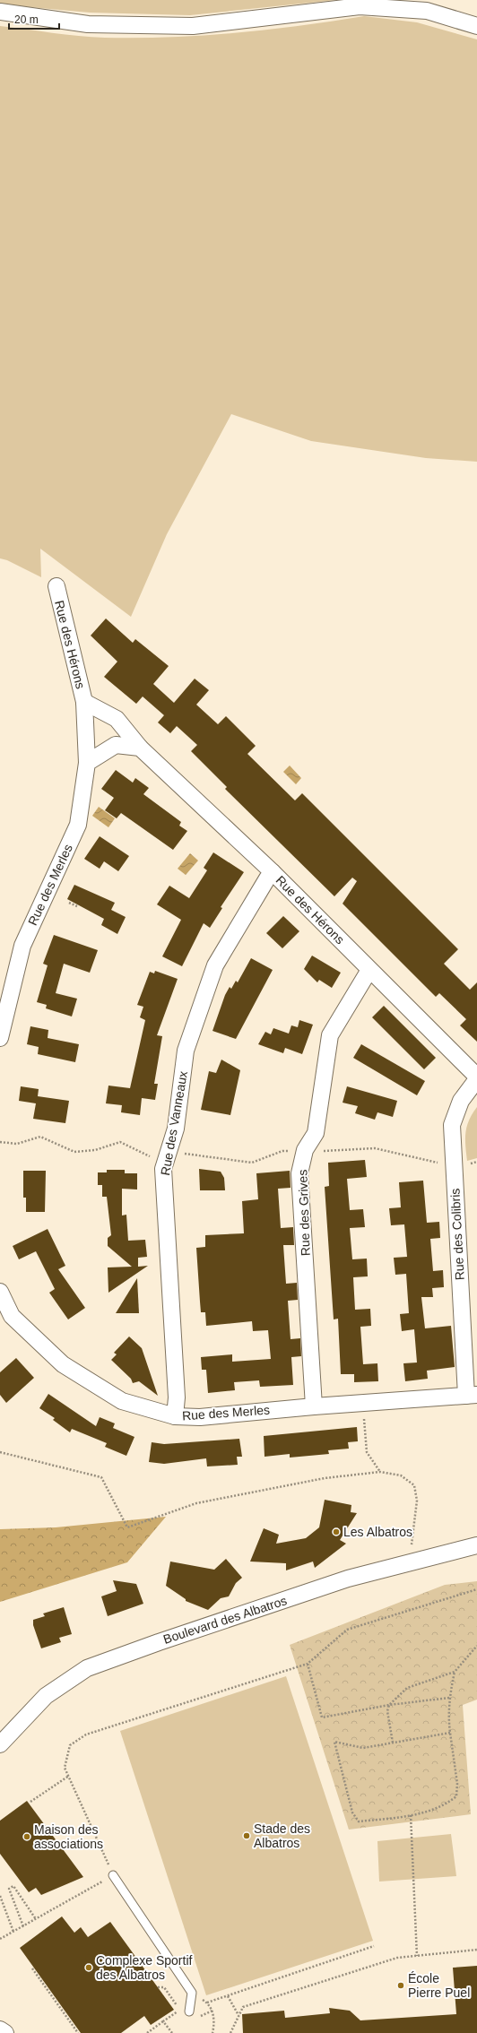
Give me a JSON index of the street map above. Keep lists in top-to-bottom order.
{
  "streets": {
    "street": [
      "Rue des Hérons",
      "Rue des Merles",
      "Rue des Vanneaux",
      "Rue des Grives",
      "Rue des Colibris",
      "Boulevard des Albatros"
    ]
  },
  "crossings": [
    ["Rue des Hérons", "Rue des Merles"],
    ["Rue des Hérons", "Rue des Vanneaux"],
    ["Rue des Hérons", "Rue des Grives"],
    ["Rue des Hérons", "Rue des Colibris"],
    ["Rue des Merles", "Rue des Vanneaux"],
    ["Rue des Merles", "Rue des Grives"],
    ["Rue des Merles", "Rue des Colibris"]
  ],
  "places": [
    "Les Albatros",
    "Stade des Albatros",
    "Maison des associations",
    "Complexe Sportif des Albatros",
    "École Pierre Puel"
  ],
  "scale_bar": "20 m"
}
